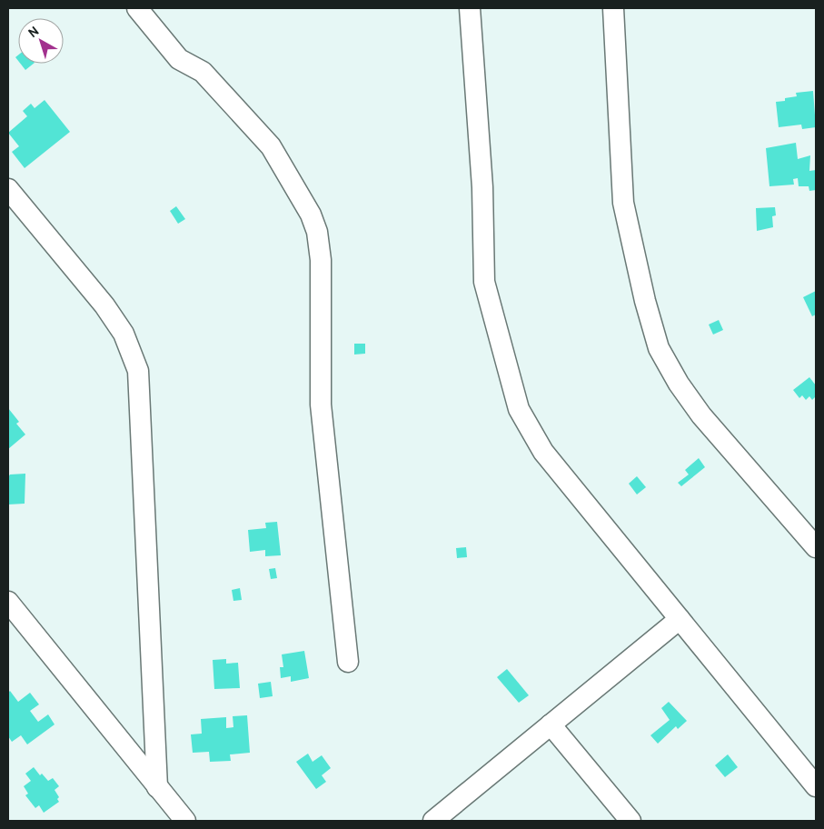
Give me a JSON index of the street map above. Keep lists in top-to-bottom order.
{
  "north": "top left"
}
